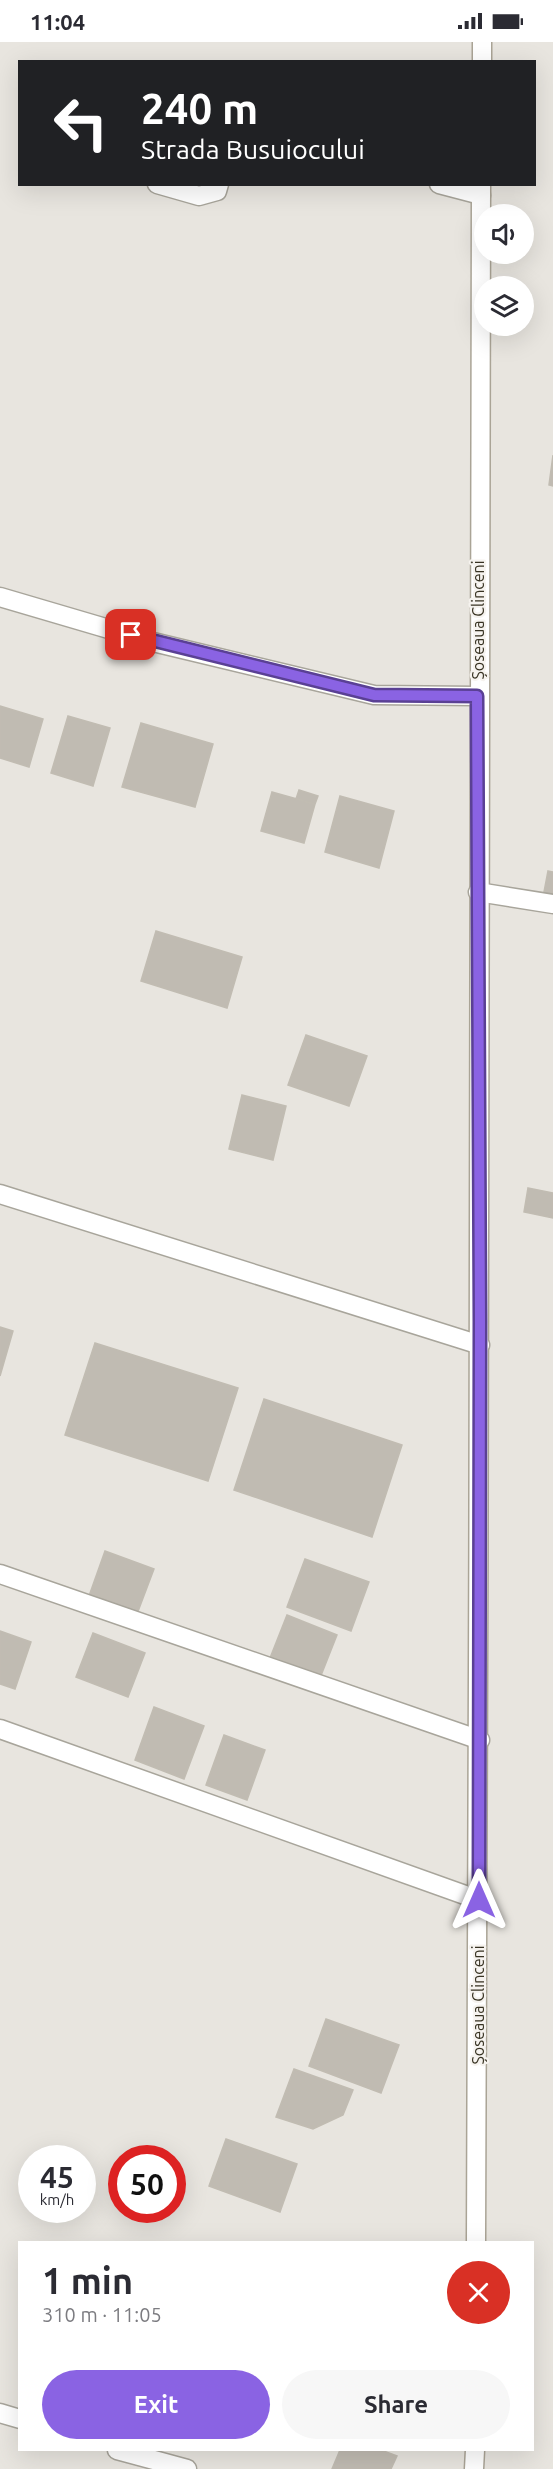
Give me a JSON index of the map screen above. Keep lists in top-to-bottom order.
{
  "streets": {
    "main road": ["Șoseaua Clinceni"]
  },
  "page": {
    "status": "11:04",
    "turn": ["240 m", "Strada Busuiocului"],
    "speed": "45 km/h",
    "limit": "50",
    "heading": ["1 min", "310 m · 11:05"],
    "buttons": ["Exit", "Share"]
  }
}
